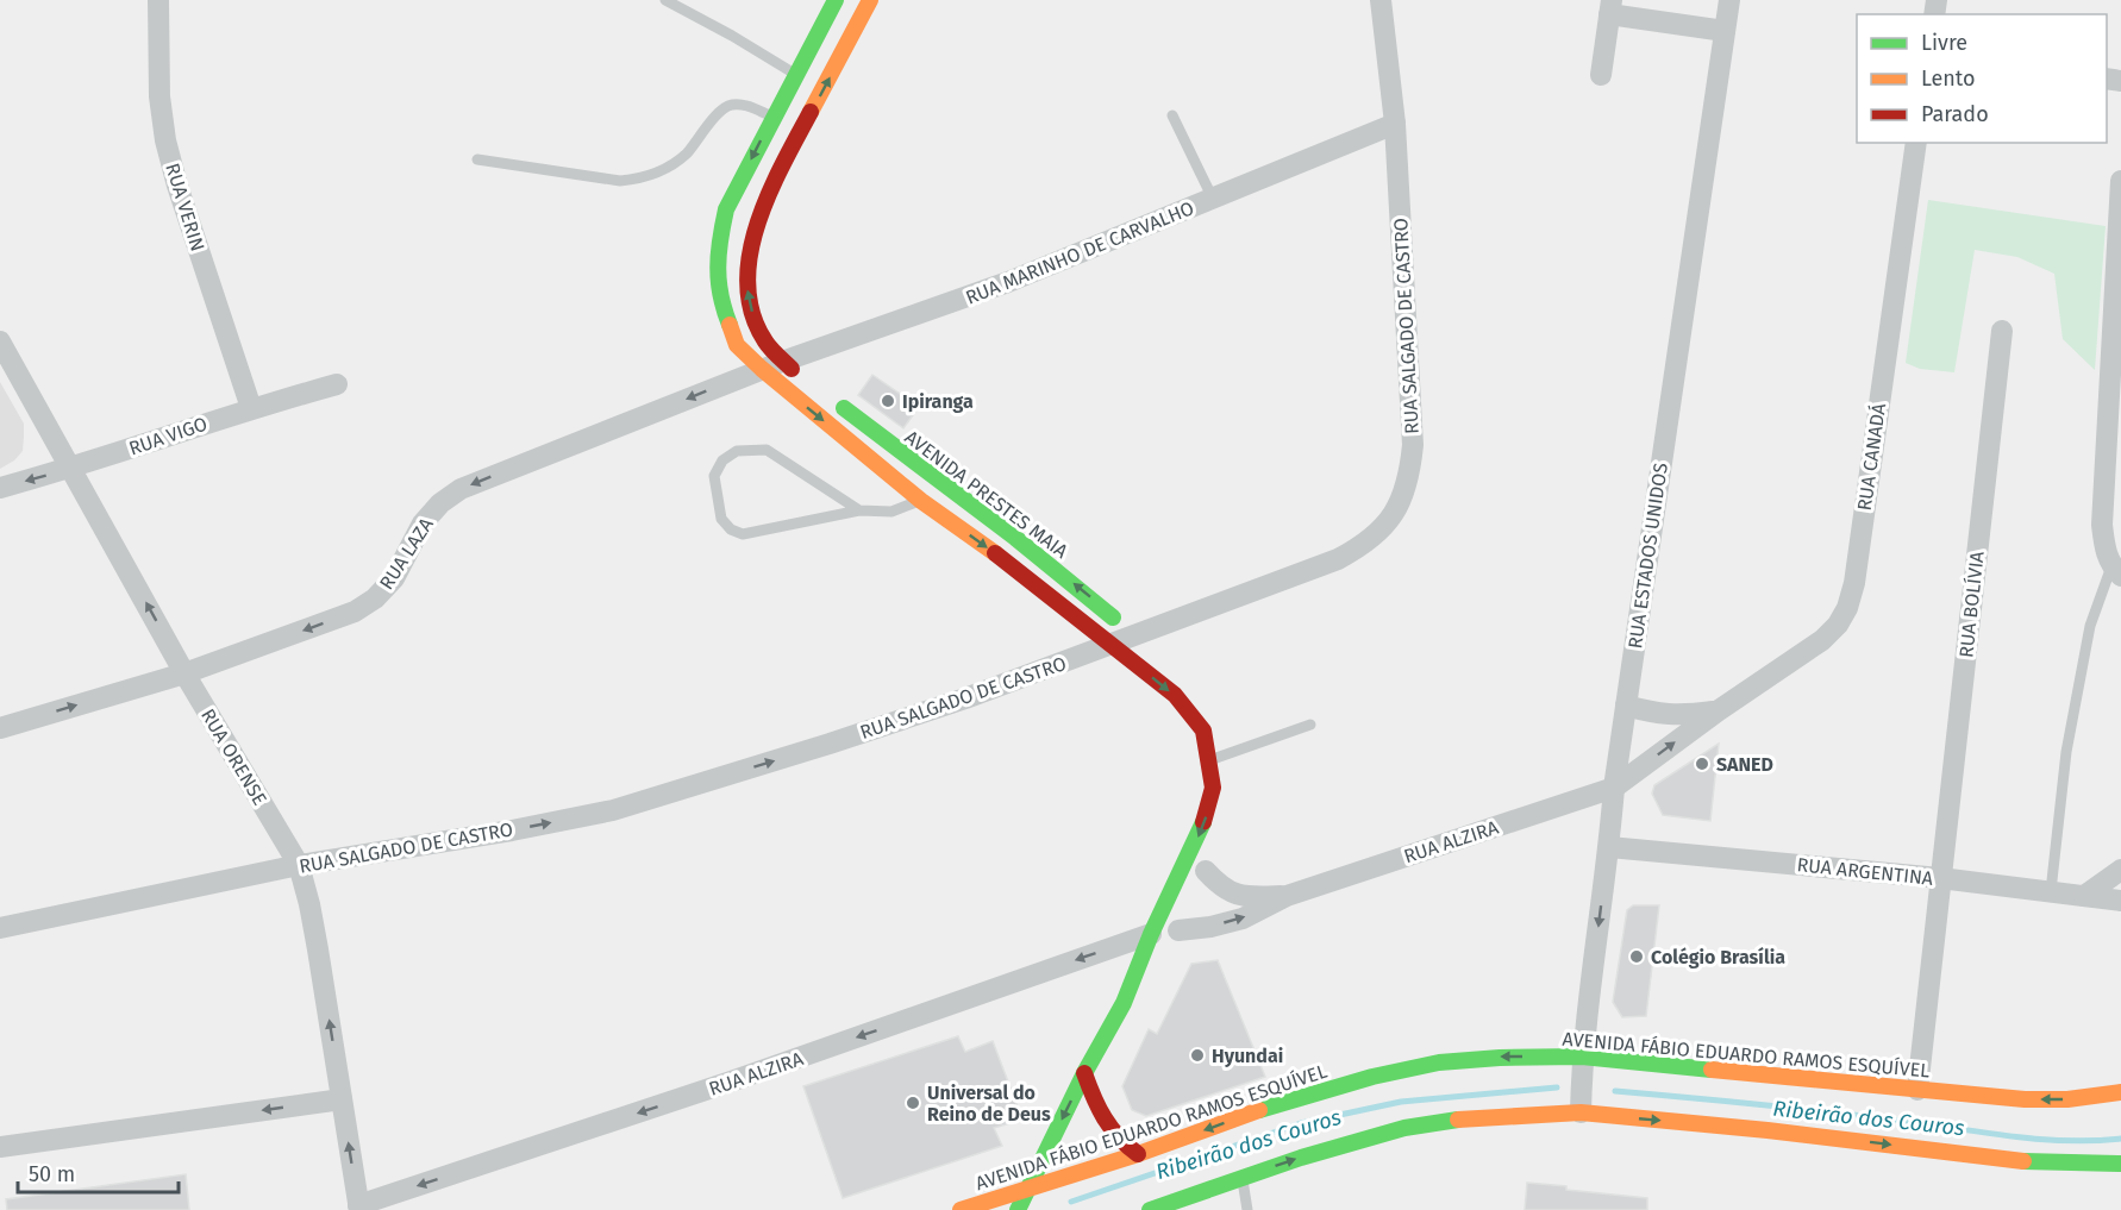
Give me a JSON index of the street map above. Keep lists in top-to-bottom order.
{
  "streets": {
    "main road": ["AVENIDA PRESTES MAIA", "AVENIDA FÁBIO EDUARDO RAMOS ESQUÍVEL"],
    "street": [
      "RUA VERIN",
      "RUA MARINHO DE CARVALHO",
      "RUA SALGADO DE CASTRO",
      "RUA VIGO",
      "RUA CANADÁ",
      "RUA LAZA",
      "RUA ESTADOS UNIDOS",
      "RUA BOLÍVIA",
      "RUA ORENSE",
      "RUA ALZIRA",
      "RUA ARGENTINA"
    ]
  },
  "crossings": [
    ["RUA VERIN", "RUA VIGO"],
    ["RUA MARINHO DE CARVALHO", "RUA SALGADO DE CASTRO"],
    ["RUA MARINHO DE CARVALHO", "RUA LAZA"],
    ["RUA SALGADO DE CASTRO", "AVENIDA PRESTES MAIA"],
    ["RUA SALGADO DE CASTRO", "RUA ORENSE"],
    ["RUA VIGO", "RUA ORENSE"],
    ["RUA CANADÁ", "RUA ESTADOS UNIDOS"],
    ["RUA CANADÁ", "RUA ALZIRA"],
    ["RUA LAZA", "RUA ORENSE"],
    ["RUA ESTADOS UNIDOS", "RUA ALZIRA"],
    ["RUA ESTADOS UNIDOS", "RUA ARGENTINA"],
    ["RUA ESTADOS UNIDOS", "AVENIDA FÁBIO EDUARDO RAMOS ESQUÍVEL"],
    ["RUA BOLÍVIA", "RUA ARGENTINA"],
    ["RUA BOLÍVIA", "AVENIDA FÁBIO EDUARDO RAMOS ESQUÍVEL"],
    ["RUA ORENSE", "RUA ALZIRA"]
  ],
  "one_way": ["RUA SALGADO DE CASTRO", "RUA ORENSE"],
  "water": ["Ribeirão dos Couros"],
  "places": [
    "Ipiranga",
    "SANED",
    "Colégio Brasília",
    "Hyundai",
    "Universal do Reino de Deus"
  ],
  "legend": ["Livre", "Lento", "Parado"],
  "scale_bar": "50 m"
}
